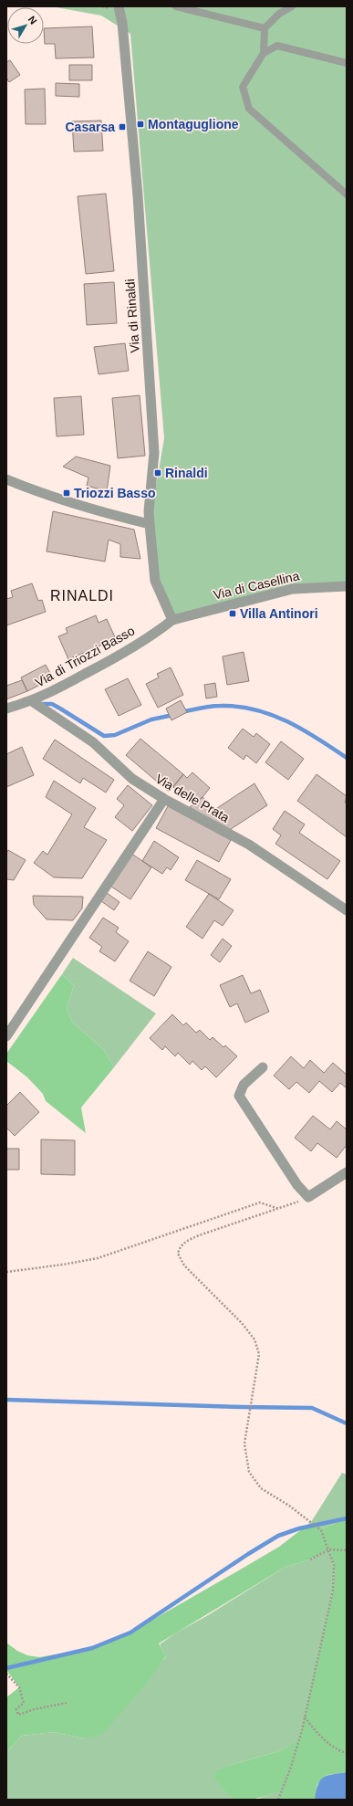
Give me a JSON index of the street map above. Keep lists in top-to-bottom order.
{
  "streets": {
    "street": [
      "Via di Rinaldi",
      "Via di Casellina",
      "Via di Triozzi Basso",
      "Via delle Prata"
    ]
  },
  "crossings": [
    ["Via di Rinaldi", "Via di Casellina"],
    ["Via di Rinaldi", "Via di Triozzi Basso"],
    ["Via di Casellina", "Via di Triozzi Basso"],
    ["Via di Triozzi Basso", "Via delle Prata"]
  ],
  "districts": ["RINALDI"],
  "places": {
    "transit": [
      "Montaguglione",
      "Casarsa",
      "Rinaldi",
      "Triozzi Basso",
      "Villa Antinori"
    ]
  },
  "north": "top right"
}
